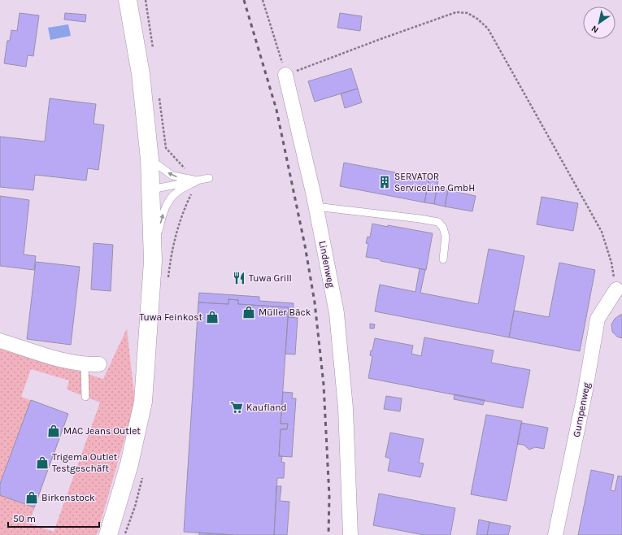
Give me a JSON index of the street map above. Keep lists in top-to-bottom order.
{
  "streets": {
    "street": ["Lindenweg", "Gumpenweg"]
  },
  "places": {
    "building": ["SERVATOR ServiceLine GmbH"],
    "restaurant": ["Tuwa Grill"],
    "shop": [
      "Müller Bäck",
      "Tuwa Feinkost",
      "MAC Jeans Outlet",
      "Trigema Outlet Testgeschäft",
      "Birkenstock"
    ],
    "supermarket": ["Kaufland"]
  },
  "scale_bar": "50 m",
  "north": "bottom left"
}
